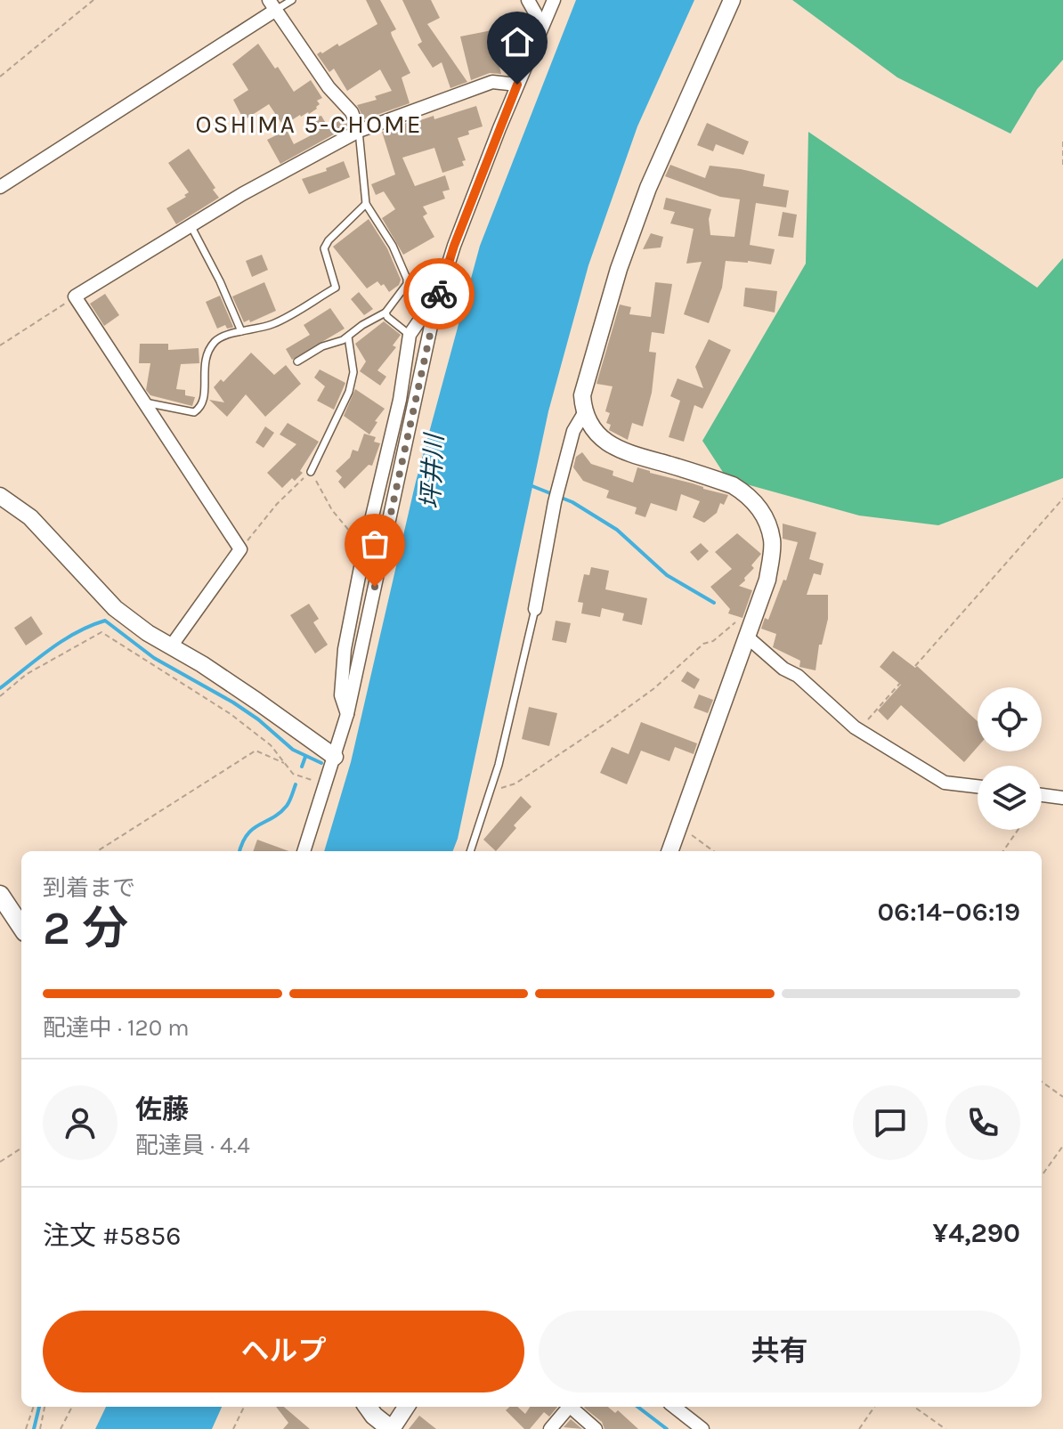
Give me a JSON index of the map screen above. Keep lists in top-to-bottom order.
{
  "districts": ["OSHIMA 5-CHOME"],
  "water": ["坪井川"],
  "page": {
    "heading": ["2 分", "到着まで", "06:14–06:19"],
    "panel": [
      "佐藤",
      "配達員 · 4.4",
      "注文 #5856",
      "¥4,290"
    ],
    "bar": "配達中 · 120 m",
    "buttons": ["ヘルプ", "共有"]
  }
}
